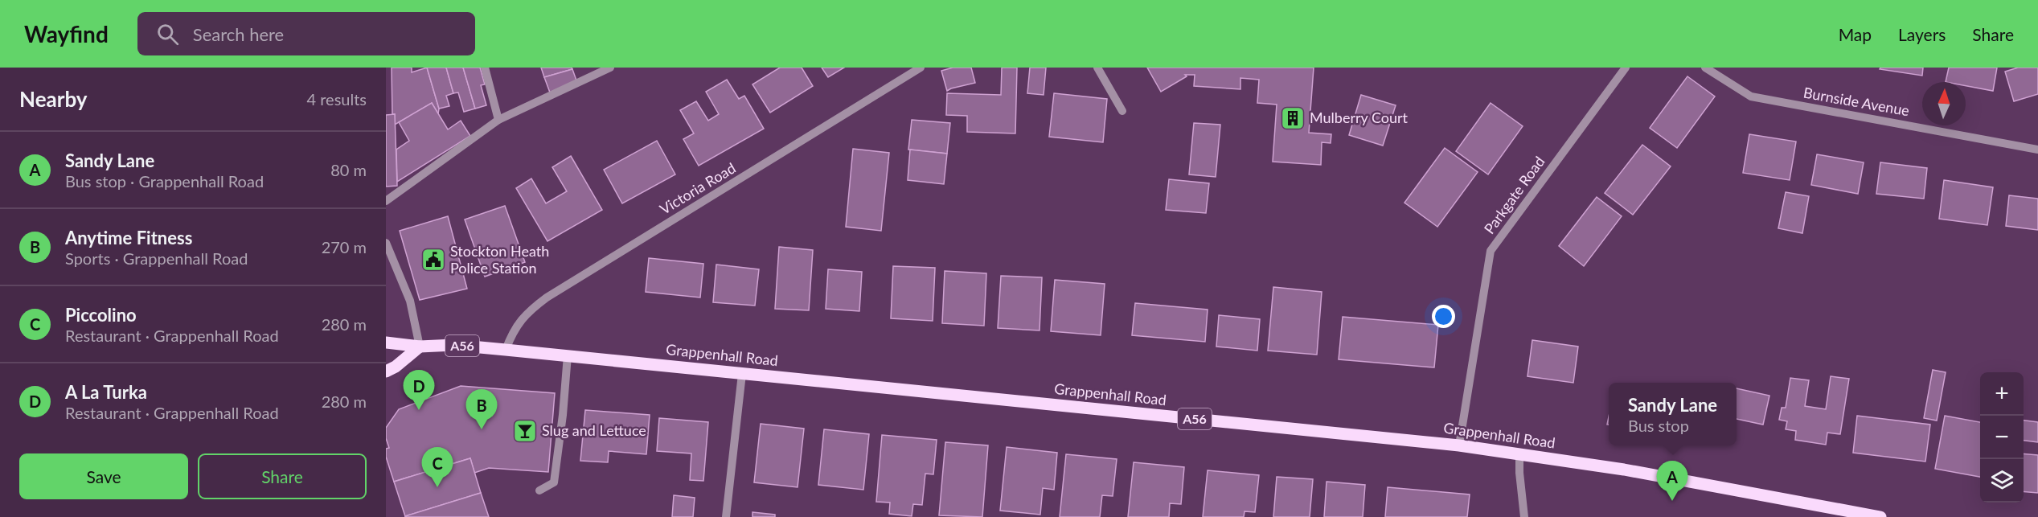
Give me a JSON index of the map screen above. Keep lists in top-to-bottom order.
{
  "streets": {
    "main road": ["A56", "Grappenhall Road"],
    "street": ["Burnside Avenue", "Victoria Road", "Parkgate Road"]
  },
  "crossings": [
    ["Victoria Road", "Grappenhall Road"],
    ["Parkgate Road", "Grappenhall Road"]
  ],
  "places": {
    "building": ["Mulberry Court"],
    "public building": ["Stockton Heath Police Station"],
    "bar": ["Slug and Lettuce"]
  },
  "north": "top",
  "page": {
    "header": "Wayfind",
    "search": "Search here",
    "nav": ["Map", "Layers", "Share"],
    "heading": ["Nearby", "4 results"],
    "list": [
      {
        "mark": "A",
        "name": "Sandy Lane",
        "note": "Bus stop · Grappenhall Road",
        "value": "80 m"
      },
      {
        "mark": "B",
        "name": "Anytime Fitness",
        "note": "Sports · Grappenhall Road",
        "value": "270 m"
      },
      {
        "mark": "C",
        "name": "Piccolino",
        "note": "Restaurant · Grappenhall Road",
        "value": "280 m"
      },
      {
        "mark": "D",
        "name": "A La Turka",
        "note": "Restaurant · Grappenhall Road",
        "value": "280 m"
      }
    ],
    "pins": [
      "D",
      "B",
      "C",
      "A"
    ],
    "map_buttons": ["+", "−"],
    "popup": ["Sandy Lane", "Bus stop"],
    "buttons": ["Save", "Share"]
  }
}
